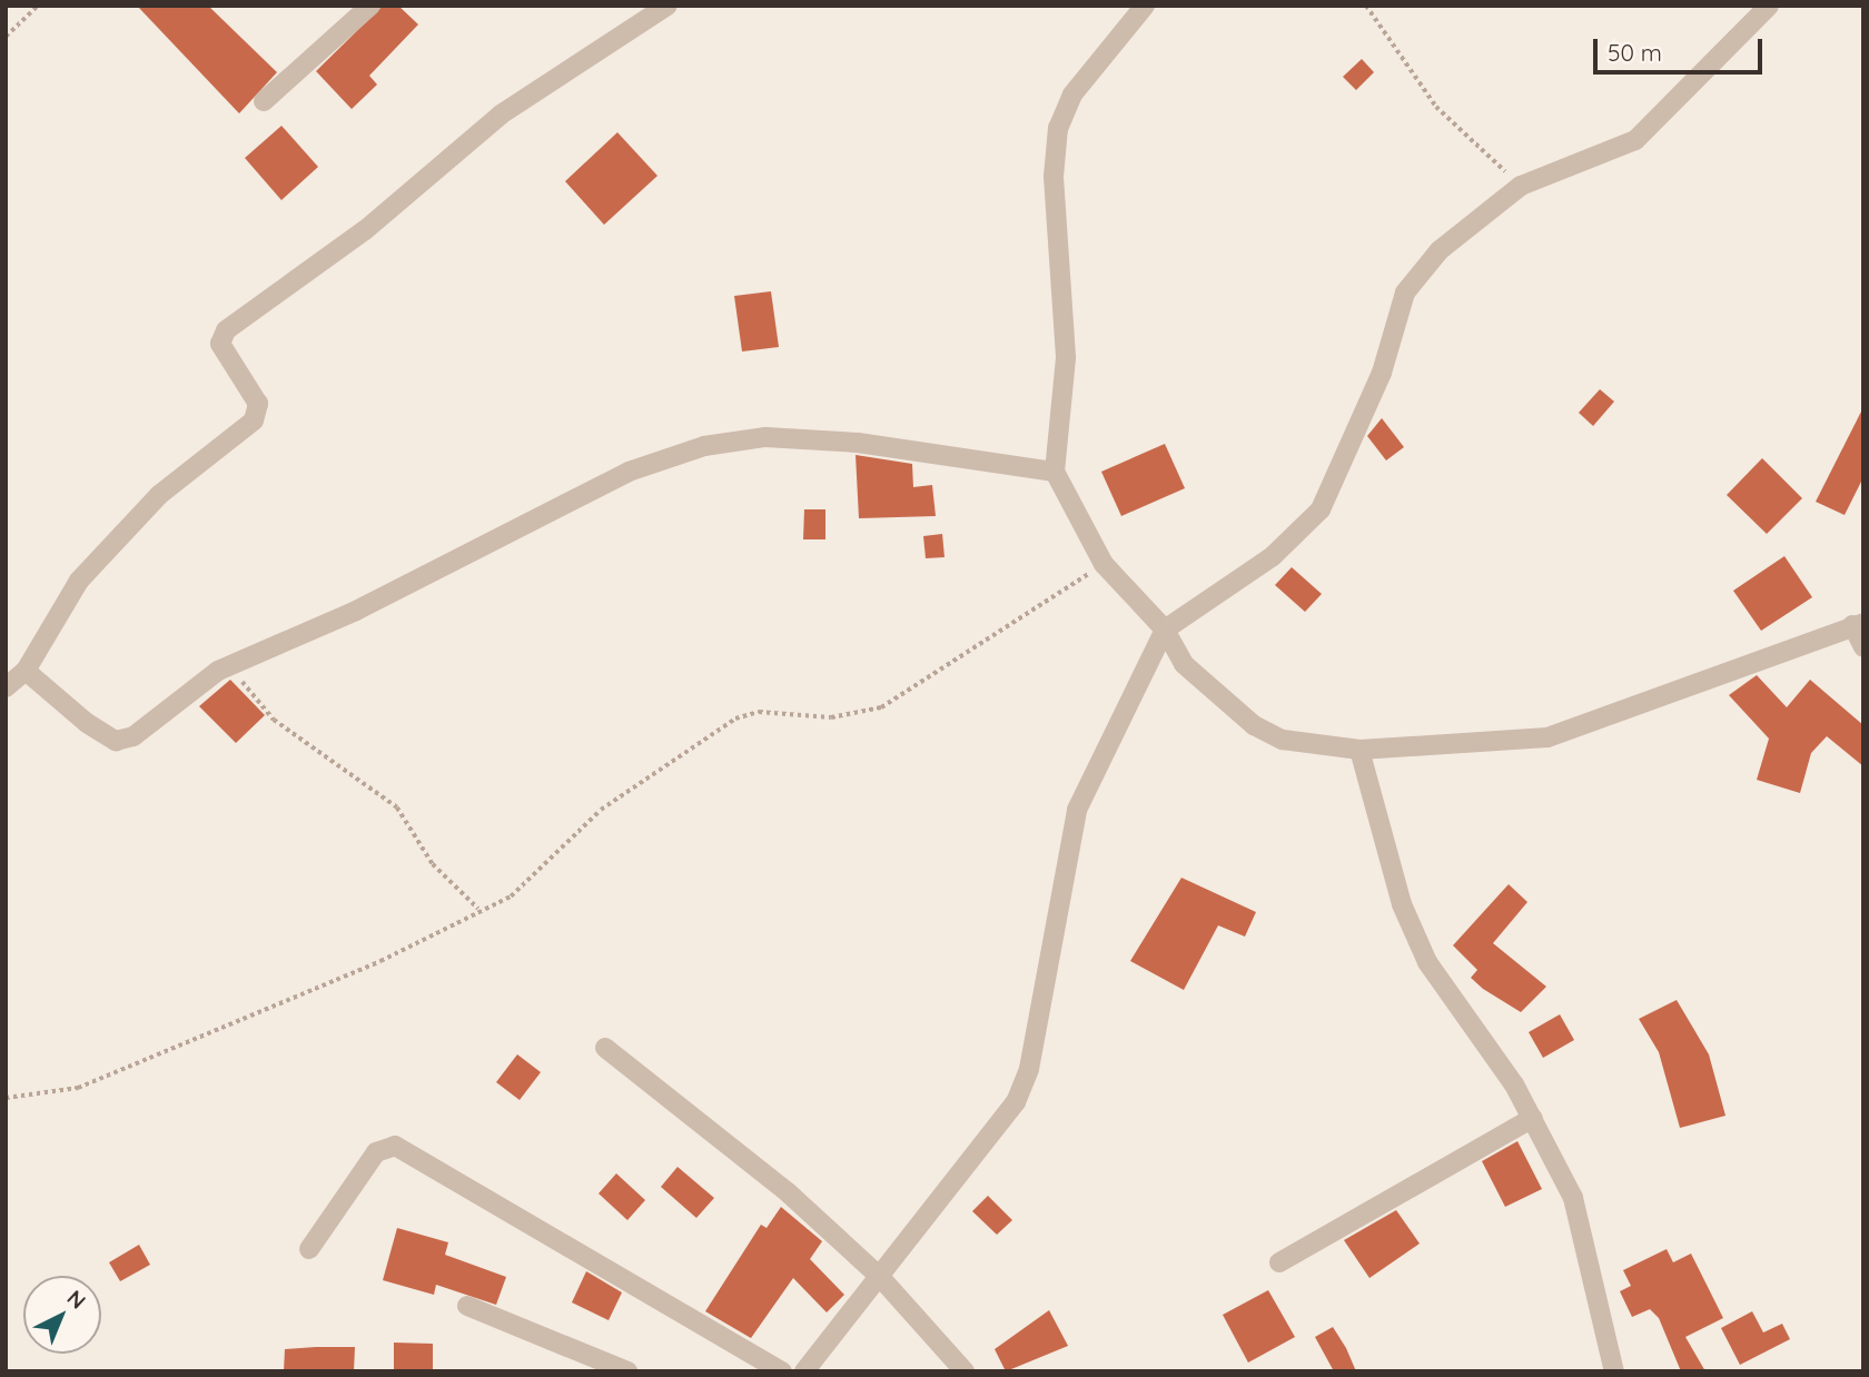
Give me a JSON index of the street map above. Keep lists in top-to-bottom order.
{
  "scale_bar": "50 m",
  "north": "top right"
}
